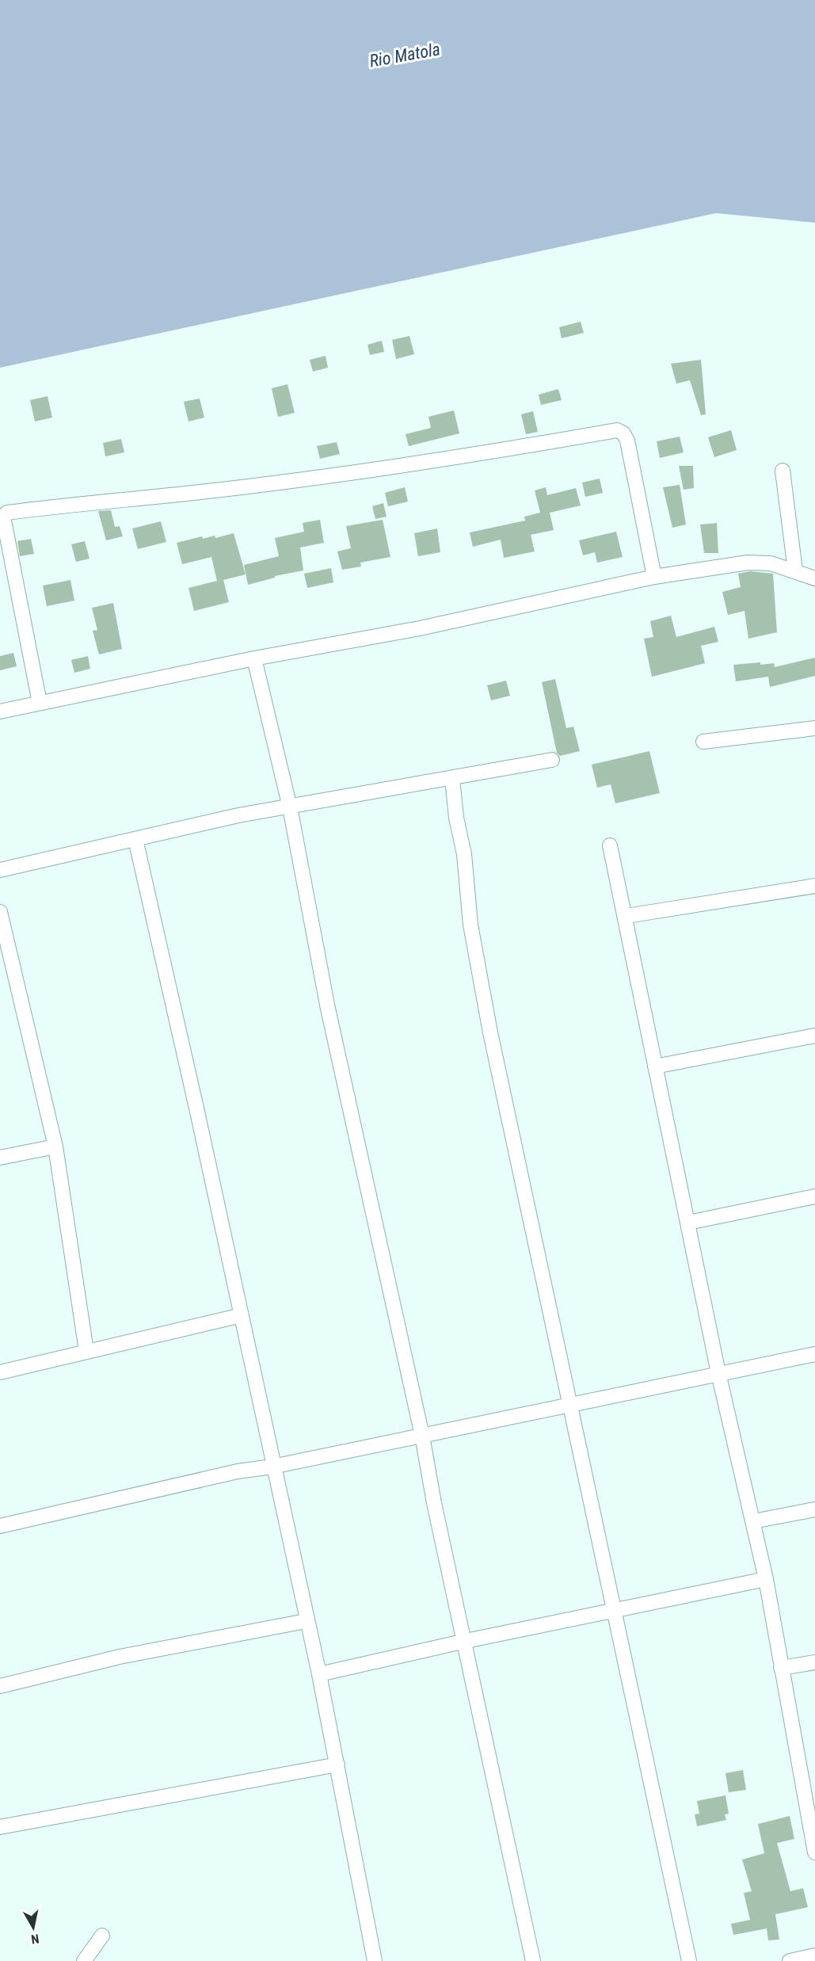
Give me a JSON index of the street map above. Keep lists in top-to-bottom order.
{
  "water": ["Rio Matola"],
  "north": "bottom"
}
